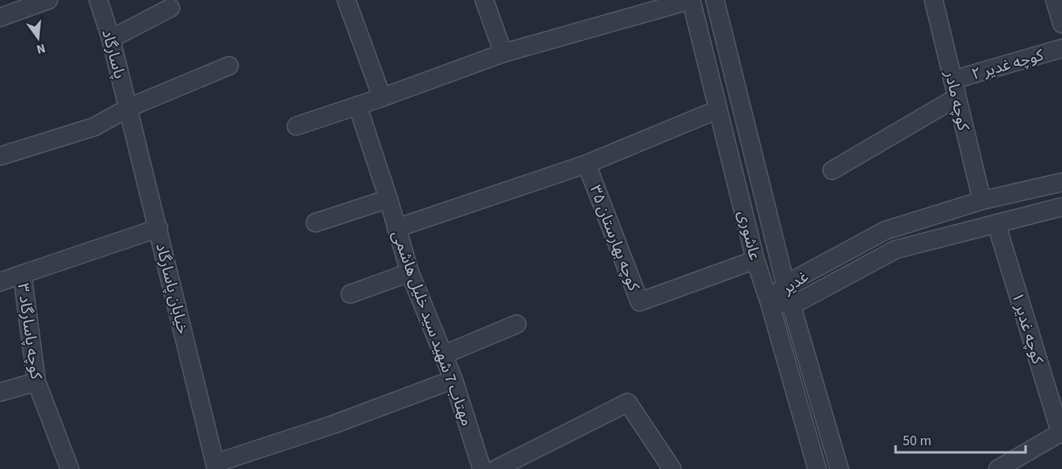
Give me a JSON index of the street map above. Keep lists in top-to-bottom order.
{
  "streets": {
    "street": [
      "پاسارگاد",
      "کوچه غدیر ۲",
      "کوچه مادر",
      "عاشوری",
      "کوچه بهارستان ۳۵",
      "غدیر",
      "خیابان پاسارگاد",
      "مهتاب 7 شهید سید خلیل هاشمی",
      "کوچه غدیر ۱",
      "کوچه پاسارگاد ۳"
    ]
  },
  "crossings": [
    ["پاسارگاد", "خیابان پاسارگاد"],
    ["کوچه غدیر ۲", "کوچه مادر"],
    ["کوچه مادر", "غدیر"],
    ["عاشوری", "کوچه بهارستان ۳۵"],
    ["عاشوری", "غدیر"],
    ["غدیر", "کوچه غدیر ۱"],
    ["خیابان پاسارگاد", "کوچه پاسارگاد ۳"]
  ],
  "scale_bar": "50 m",
  "north": "bottom"
}
